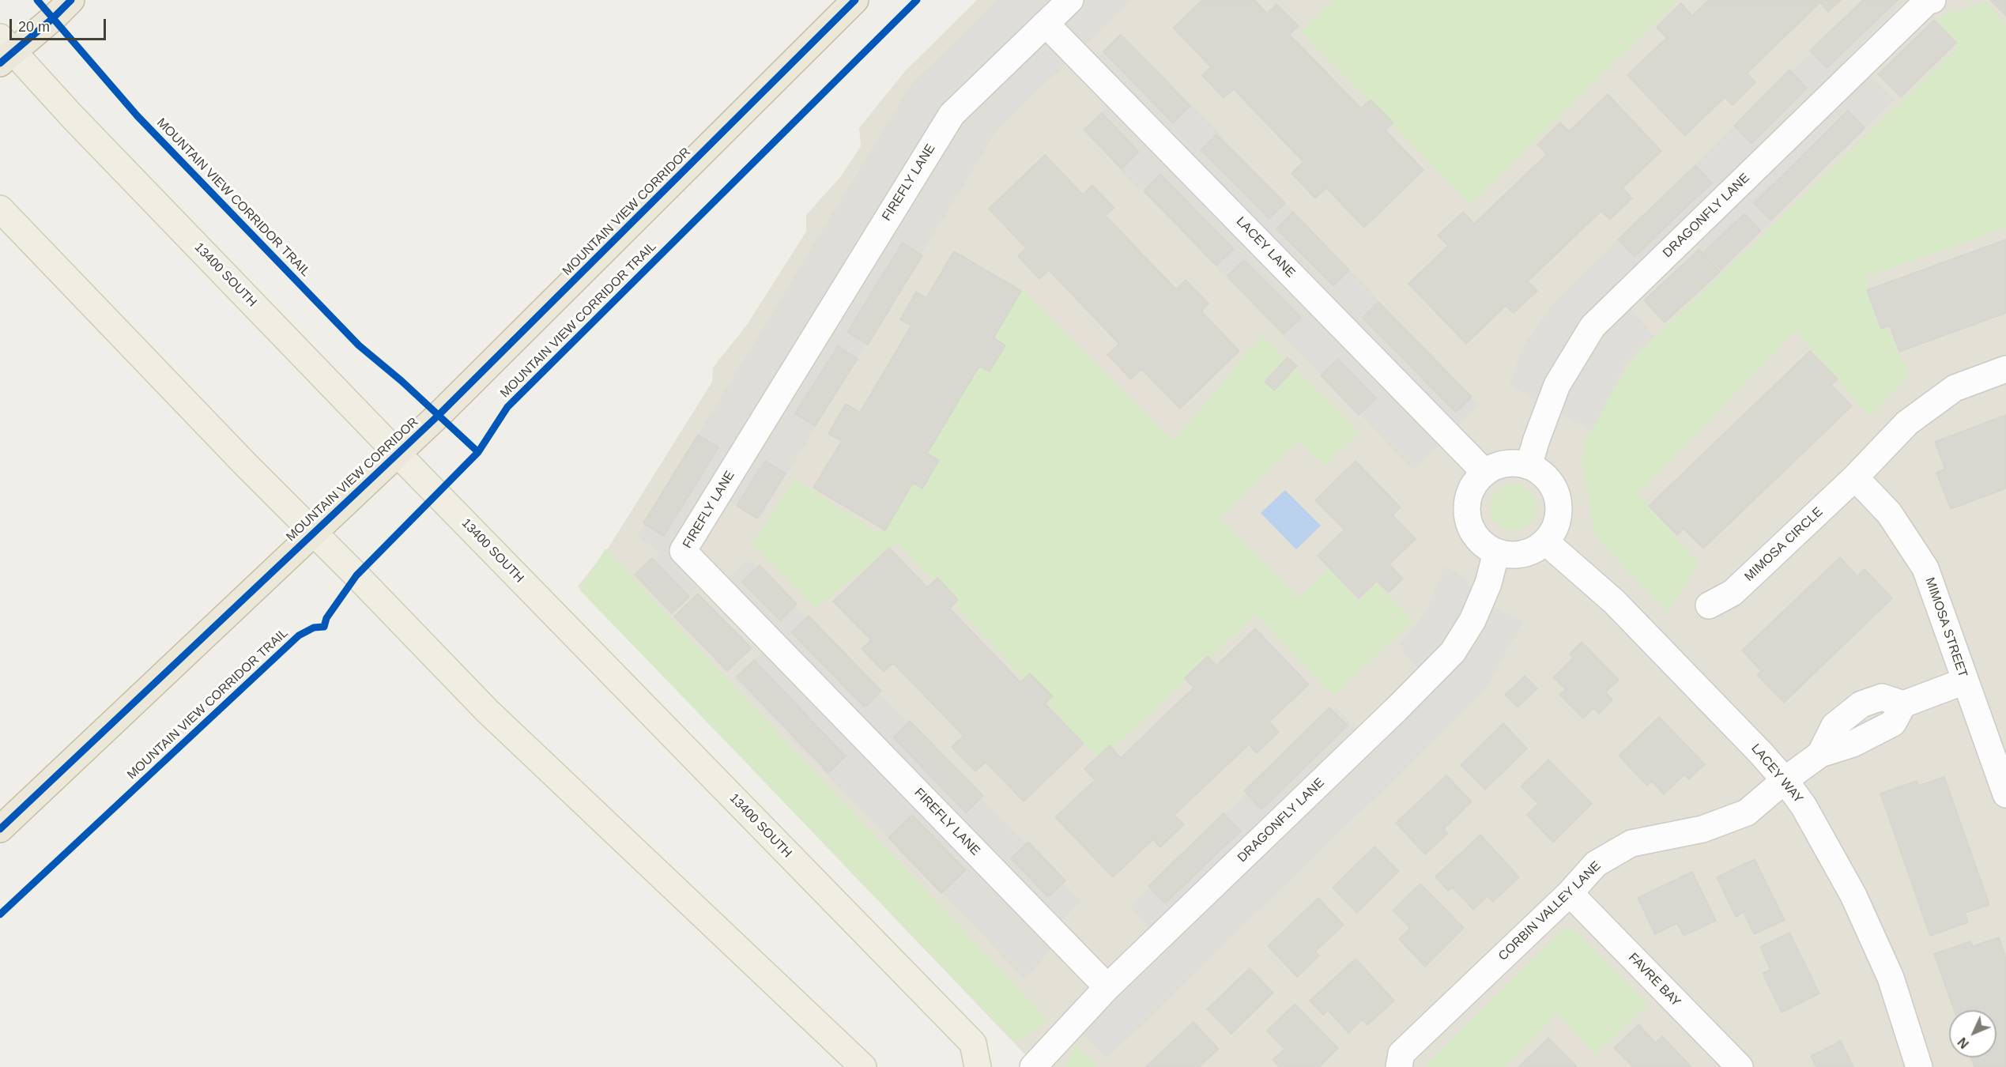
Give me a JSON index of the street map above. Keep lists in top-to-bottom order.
{
  "streets": {
    "highway": ["MOUNTAIN VIEW CORRIDOR"],
    "main road": ["13400 SOUTH"],
    "street": [
      "FIREFLY LANE",
      "DRAGONFLY LANE",
      "LACEY LANE",
      "MIMOSA CIRCLE",
      "MIMOSA STREET",
      "LACEY WAY",
      "CORBIN VALLEY LANE",
      "FAVRE BAY"
    ],
    "cycle path": ["MOUNTAIN VIEW CORRIDOR TRAIL"]
  },
  "crossings": [
    ["FIREFLY LANE", "DRAGONFLY LANE"],
    ["FIREFLY LANE", "LACEY LANE"],
    ["MOUNTAIN VIEW CORRIDOR", "13400 SOUTH"],
    ["DRAGONFLY LANE", "LACEY LANE"],
    ["DRAGONFLY LANE", "LACEY WAY"],
    ["LACEY LANE", "LACEY WAY"],
    ["MIMOSA CIRCLE", "MIMOSA STREET"],
    ["MIMOSA STREET", "CORBIN VALLEY LANE"],
    ["LACEY WAY", "CORBIN VALLEY LANE"],
    ["CORBIN VALLEY LANE", "FAVRE BAY"]
  ],
  "scale_bar": "20 m",
  "north": "bottom left"
}
